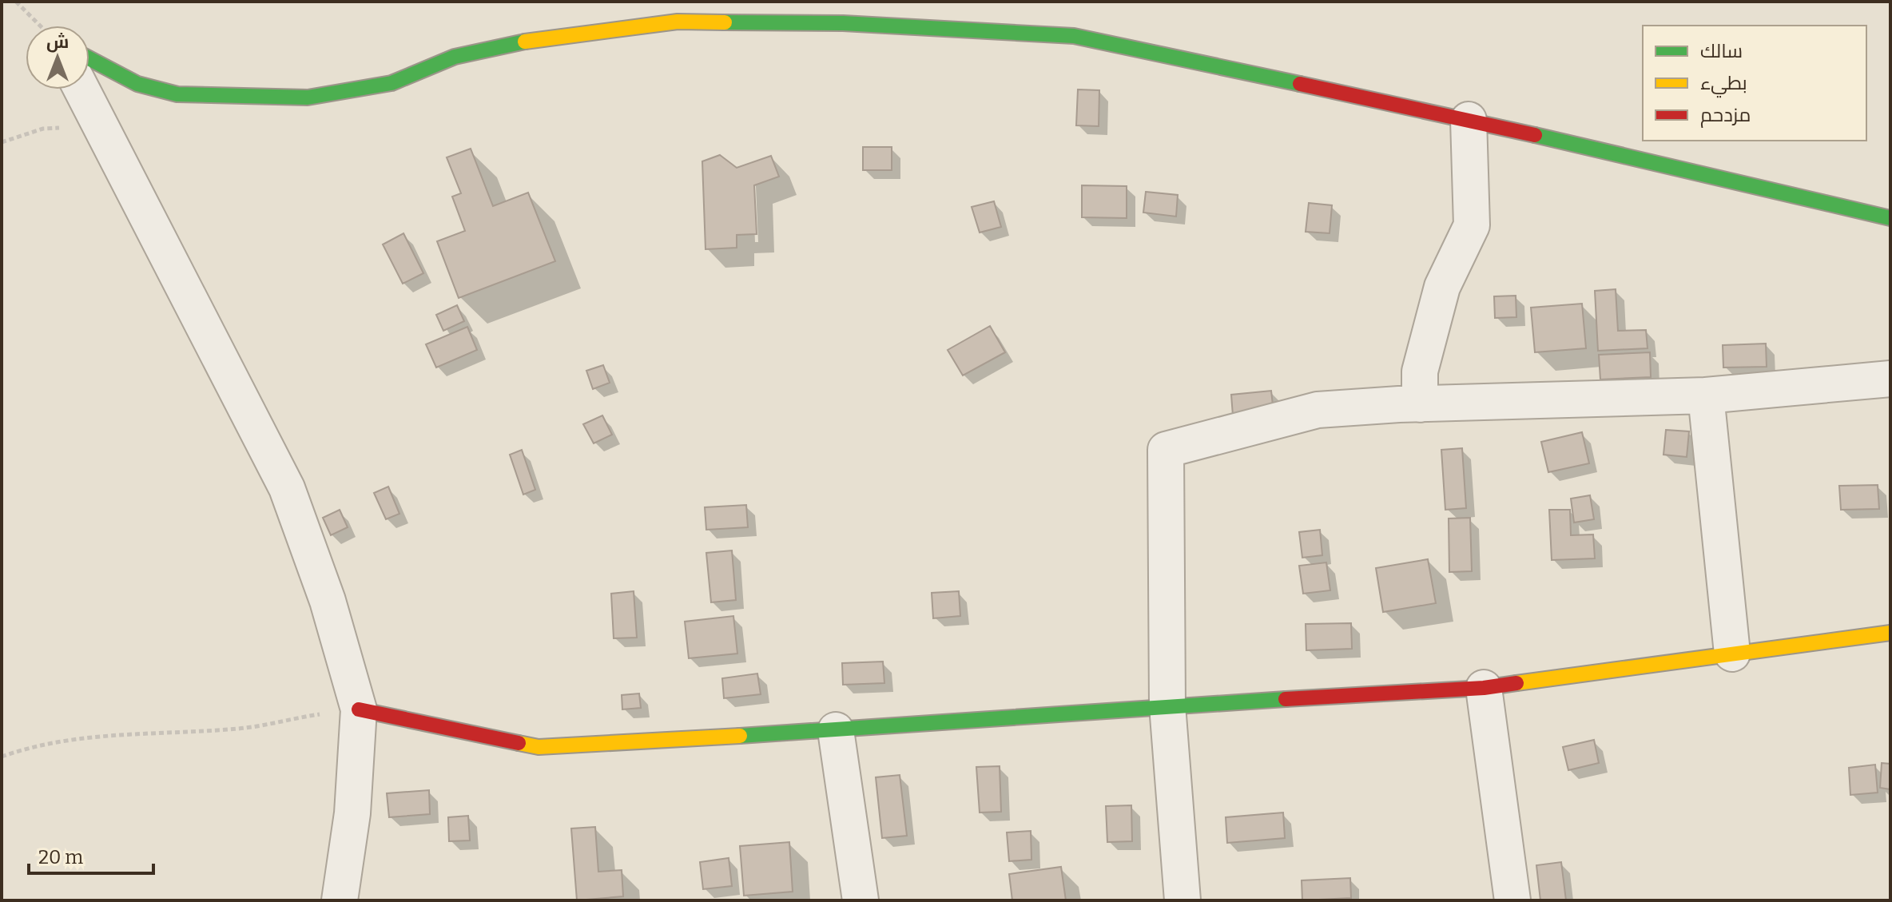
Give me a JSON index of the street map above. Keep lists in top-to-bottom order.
{
  "legend": ["سالك", "بطيء", "مزدحم"],
  "scale_bar": "20 m",
  "north": "top"
}
